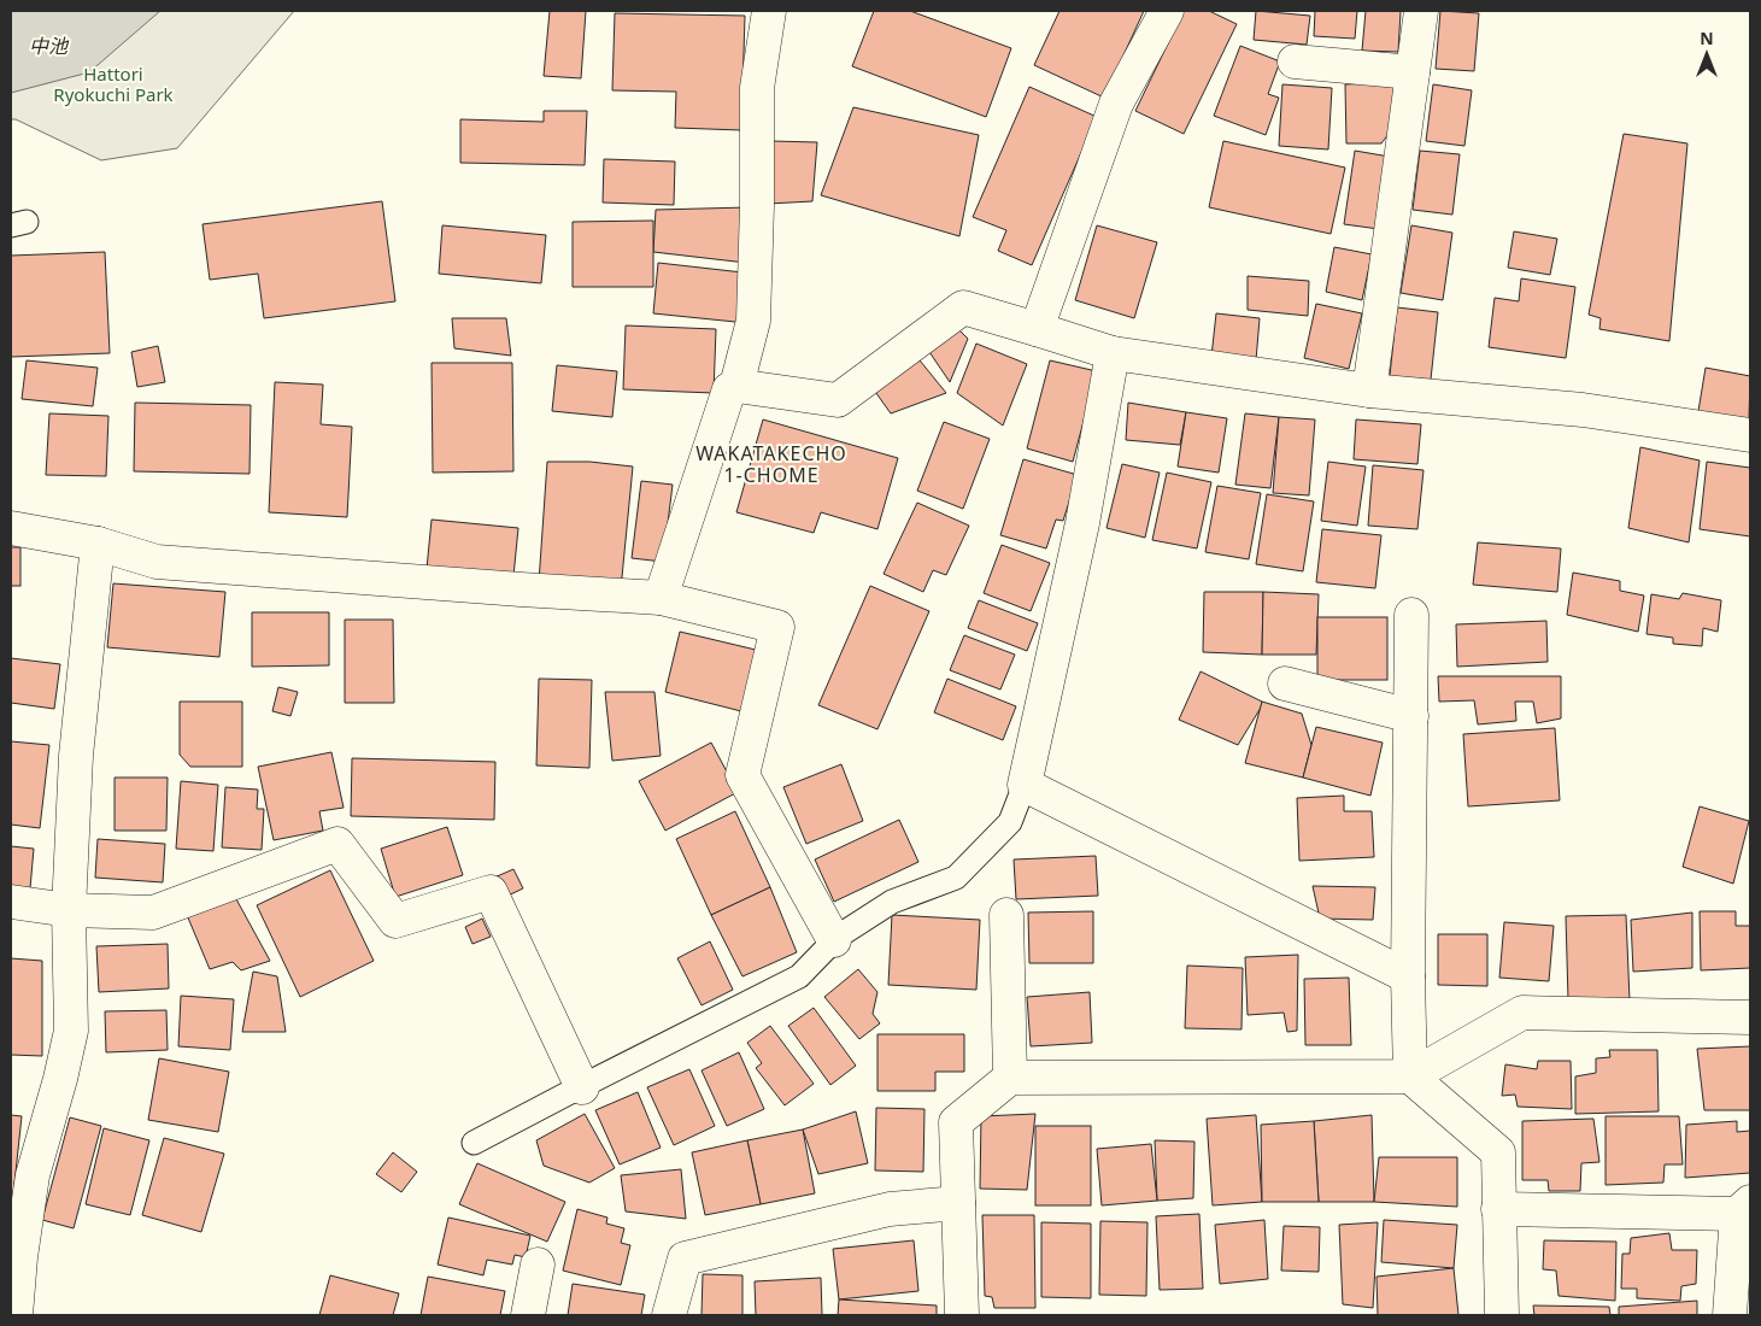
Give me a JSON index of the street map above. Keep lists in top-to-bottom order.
{
  "districts": ["WAKATAKECHO 1-CHOME"],
  "water": ["中池"],
  "parks": ["Hattori Ryokuchi Park"],
  "north": "top"
}
